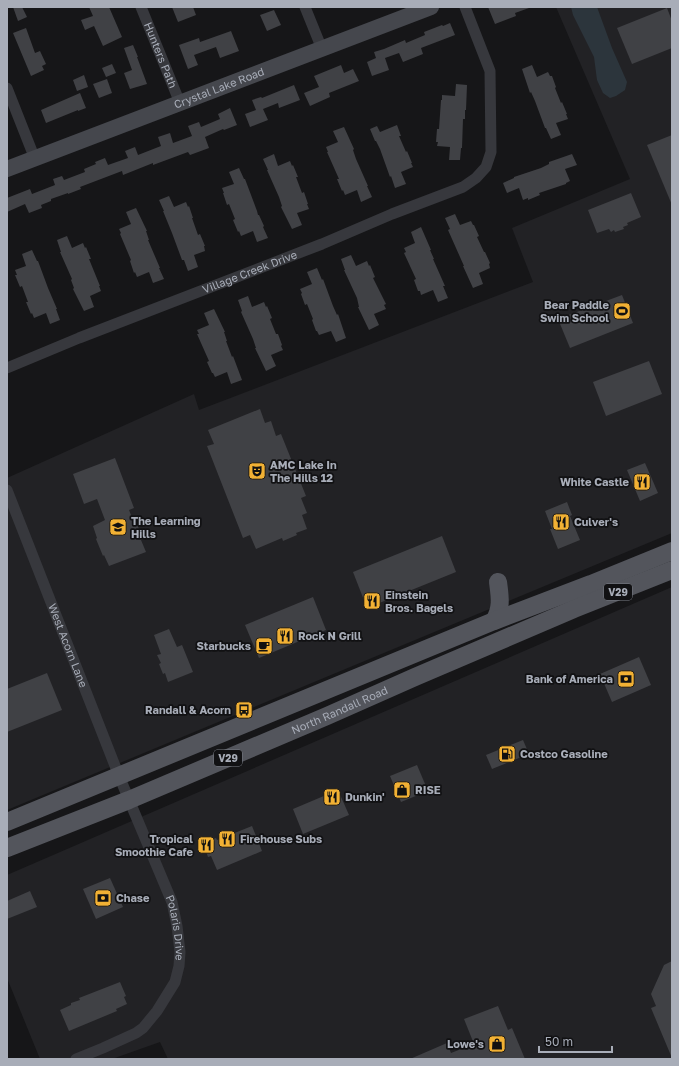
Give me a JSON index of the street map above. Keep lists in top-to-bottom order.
{
  "streets": {
    "main road": ["V29", "North Randall Road"],
    "street": [
      "Hunters Path",
      "Crystal Lake Road",
      "Village Creek Drive",
      "West Acorn Lane",
      "Polaris Drive"
    ]
  },
  "crossings": [
    ["Hunters Path", "Crystal Lake Road"],
    ["West Acorn Lane", "North Randall Road"],
    ["West Acorn Lane", "Polaris Drive"],
    ["North Randall Road", "Polaris Drive"]
  ],
  "places": {
    "sports": ["Bear Paddle Swim School"],
    "theatre": ["AMC Lake In The Hills 12"],
    "restaurant": [
      "White Castle",
      "Culver's",
      "Einstein Bros. Bagels",
      "Rock N Grill",
      "Dunkin'",
      "Firehouse Subs",
      "Tropical Smoothie Cafe"
    ],
    "school or university": ["The Learning Hills"],
    "cafe": ["Starbucks"],
    "bank": ["Bank of America", "Chase"],
    "bus stop": ["Randall & Acorn"],
    "fuel station": ["Costco Gasoline"],
    "shop": ["RISE", "Lowe's"]
  },
  "scale_bar": "50 m"
}
